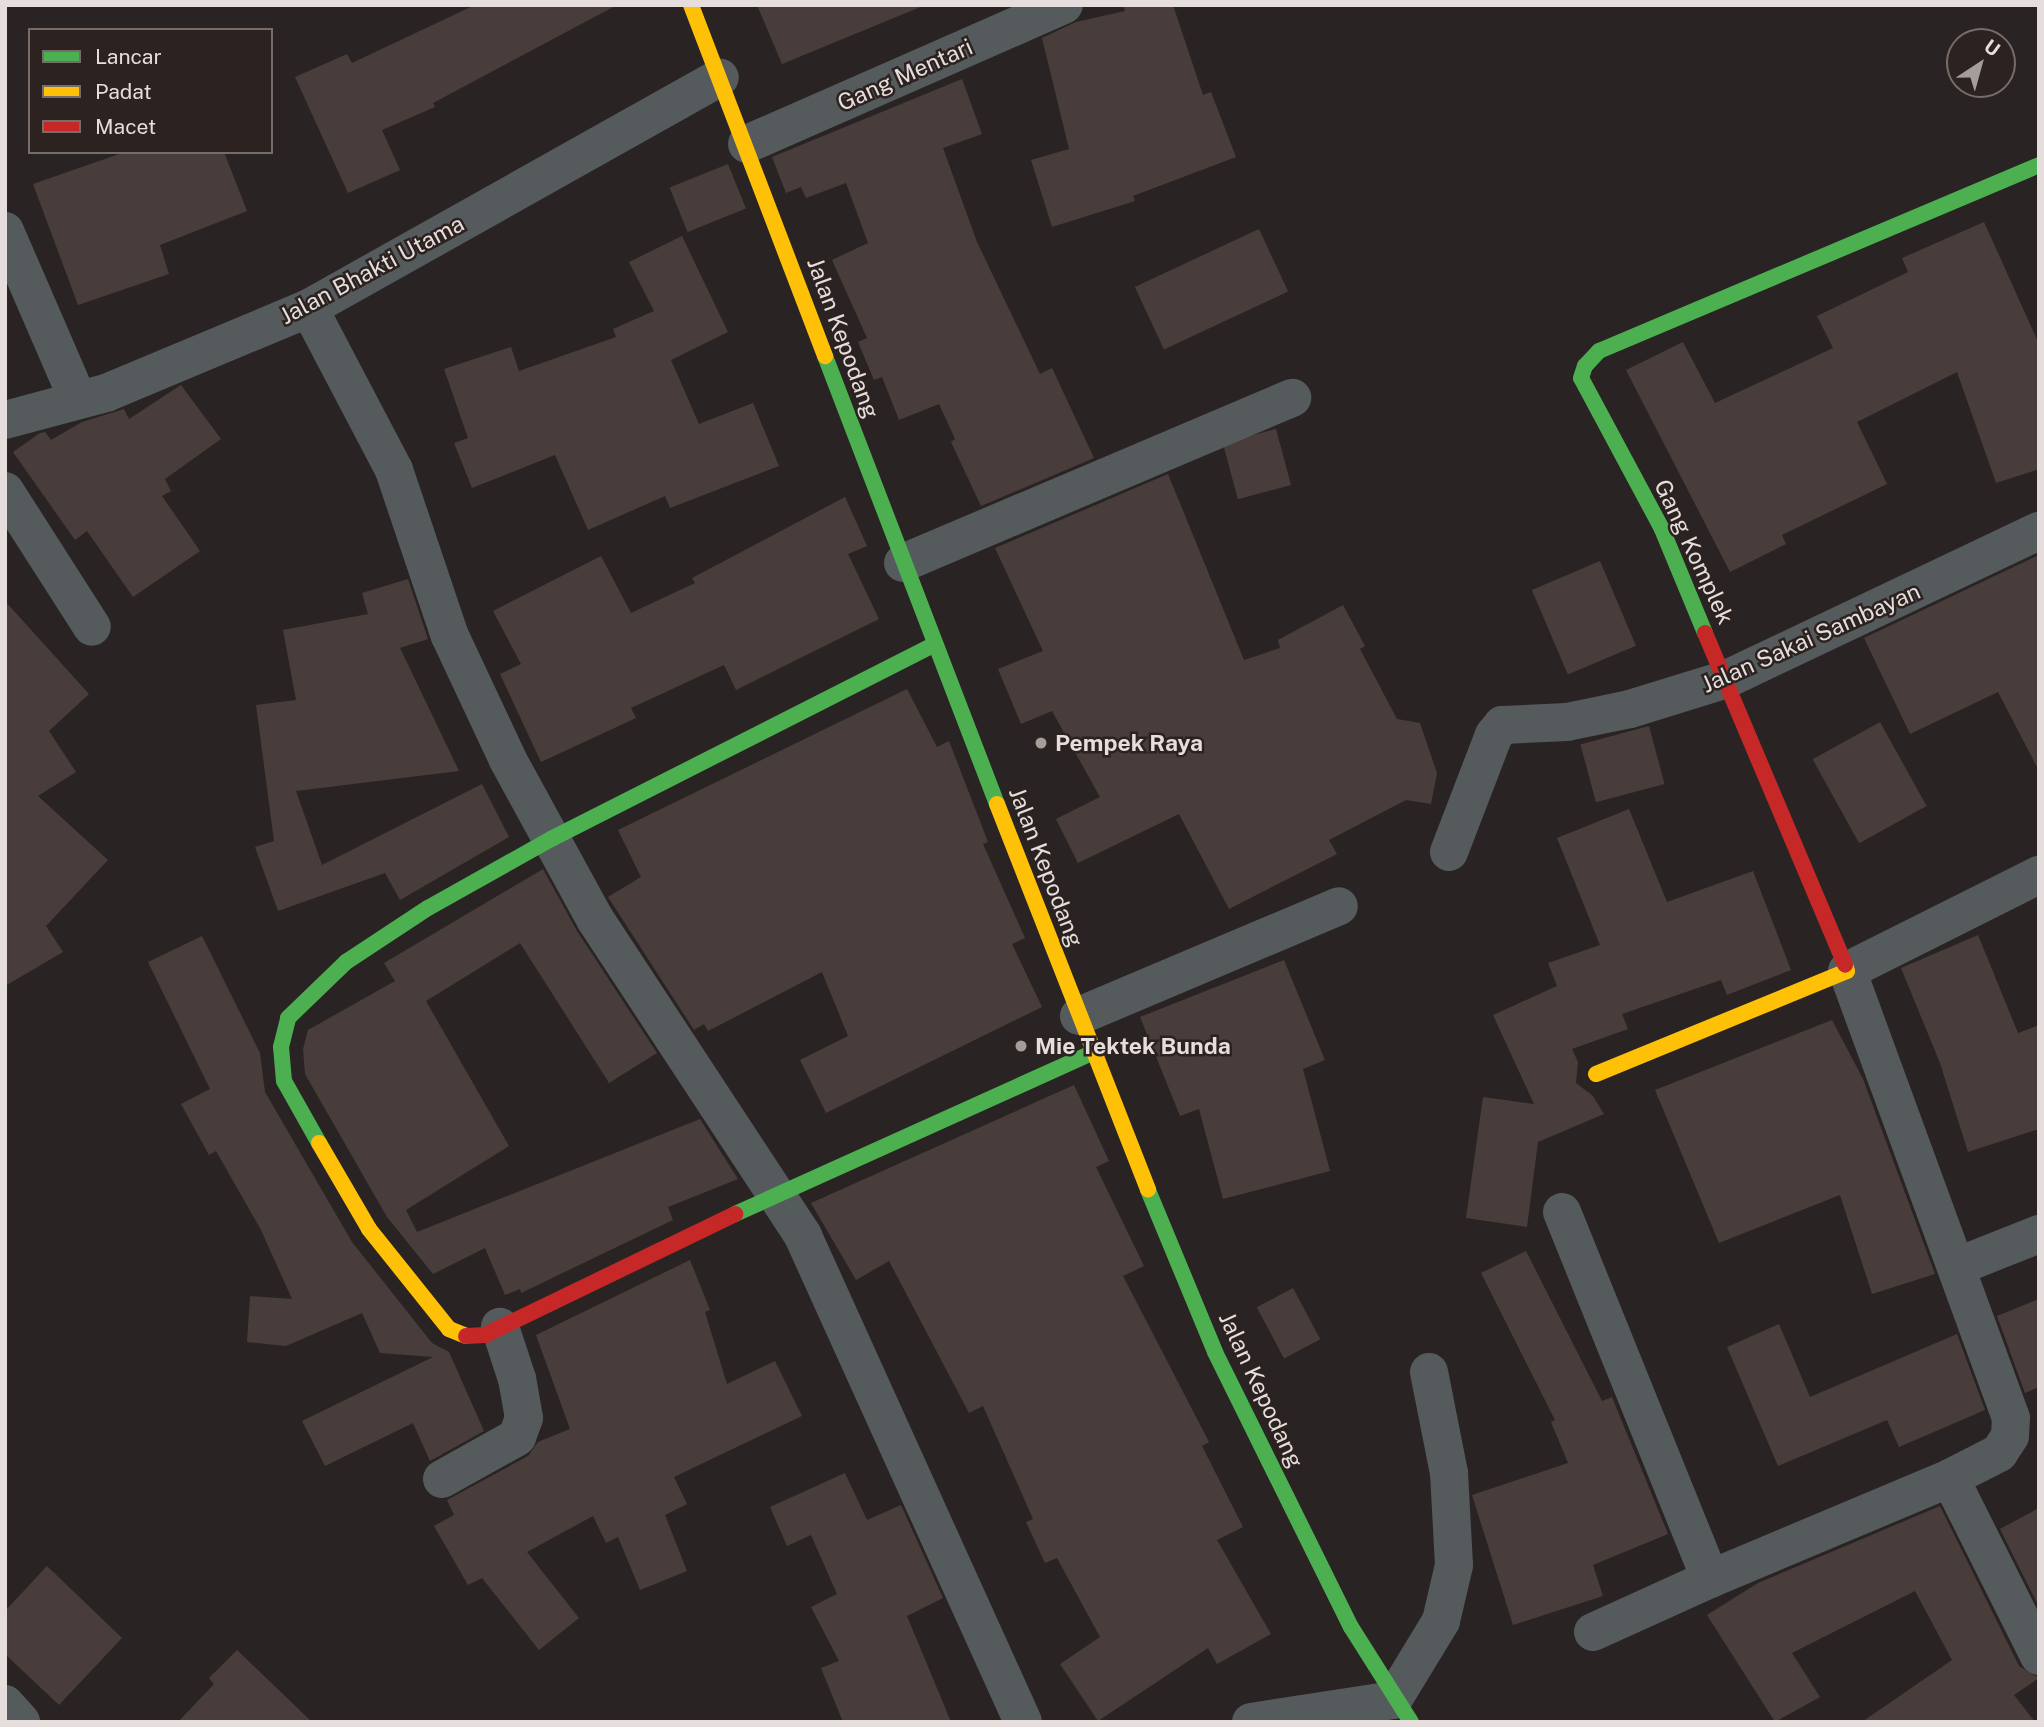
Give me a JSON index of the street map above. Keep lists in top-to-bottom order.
{
  "streets": {
    "street": [
      "Gang Mentari",
      "Jalan Bhakti Utama",
      "Jalan Kepodang",
      "Gang Komplek",
      "Jalan Sakai Sambayan"
    ]
  },
  "crossings": [
    ["Gang Mentari", "Jalan Kepodang"],
    ["Jalan Bhakti Utama", "Jalan Kepodang"],
    ["Gang Komplek", "Jalan Sakai Sambayan"]
  ],
  "places": ["Pempek Raya", "Mie Tektek Bunda"],
  "legend": ["Lancar", "Padat", "Macet"],
  "north": "top right"
}
